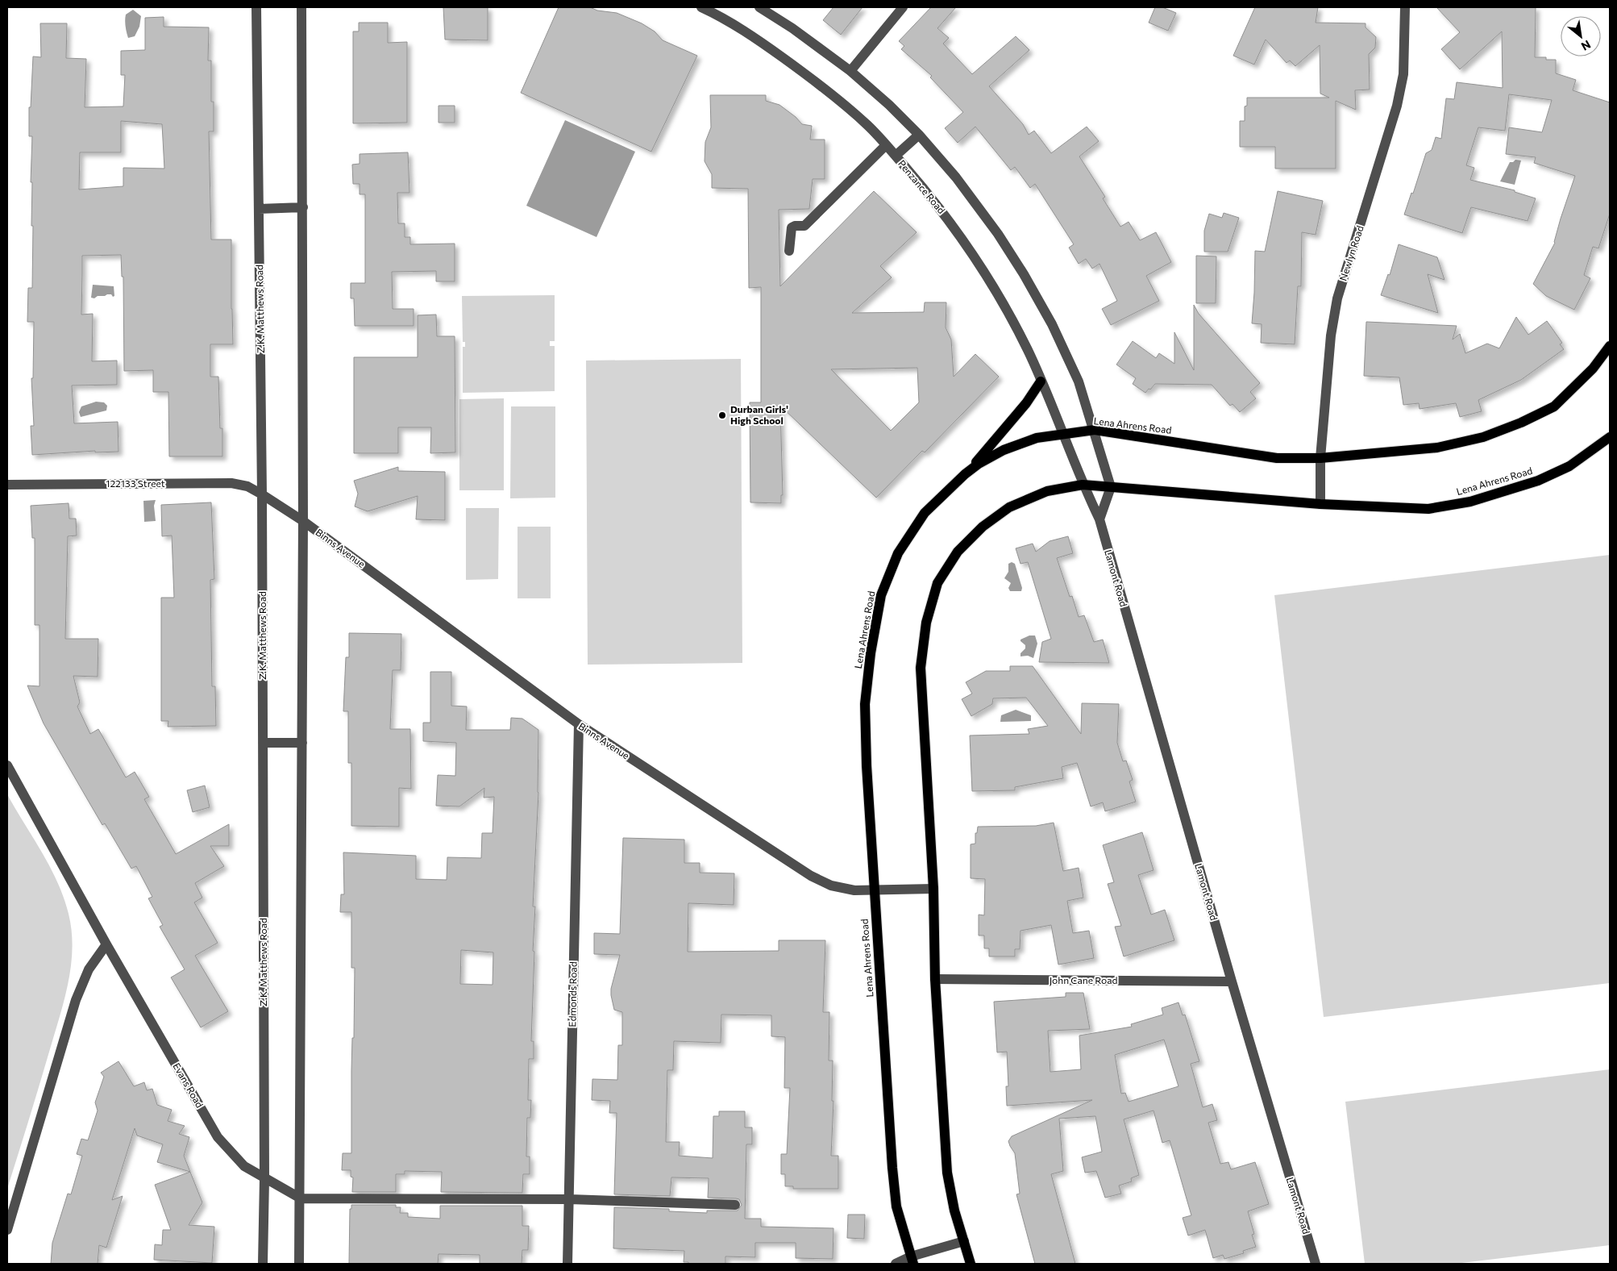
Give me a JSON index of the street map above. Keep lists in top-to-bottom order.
{
  "streets": {
    "main road": ["Lena Ahrens Road"],
    "street": [
      "Penzance Road",
      "Newlyn Road",
      "Z.K. Matthews Road",
      "122133 Street",
      "Binns Avenue",
      "Lamont Road",
      "John Cane Road",
      "Edmonds Road",
      "Evans Road"
    ]
  },
  "crossings": [
    ["Penzance Road", "Lena Ahrens Road"],
    ["Penzance Road", "Lamont Road"],
    ["Newlyn Road", "Lena Ahrens Road"],
    ["Z.K. Matthews Road", "122133 Street"],
    ["Z.K. Matthews Road", "Evans Road"],
    ["Lena Ahrens Road", "Binns Avenue"],
    ["Lena Ahrens Road", "Lamont Road"],
    ["Lena Ahrens Road", "John Cane Road"],
    ["122133 Street", "Binns Avenue"],
    ["Binns Avenue", "Edmonds Road"],
    ["Lamont Road", "John Cane Road"]
  ],
  "places": ["Durban Girls' High School"],
  "north": "bottom right"
}
